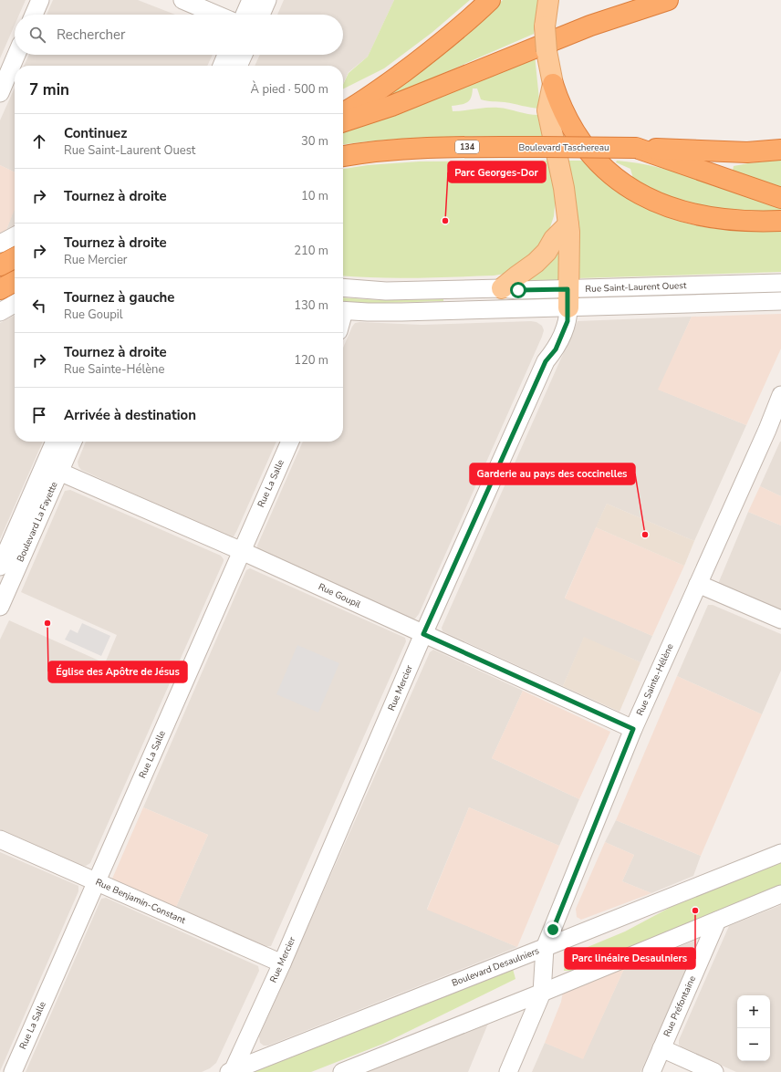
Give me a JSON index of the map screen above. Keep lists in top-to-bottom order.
{
  "streets": {
    "highway": ["134", "Boulevard Taschereau"],
    "street": [
      "Rue Saint-Laurent Ouest",
      "Rue La Salle",
      "Boulevard La Fayette",
      "Rue Goupil",
      "Rue Sainte-Hélène",
      "Rue Mercier",
      "Rue Benjamin-Constant",
      "Boulevard Desaulniers",
      "Rue Préfontaine"
    ]
  },
  "crossings": [
    ["Rue Saint-Laurent Ouest", "Rue Mercier"],
    ["Rue La Salle", "Rue Goupil"],
    ["Rue La Salle", "Rue Benjamin-Constant"],
    ["Boulevard La Fayette", "Rue Goupil"],
    ["Rue Goupil", "Rue Sainte-Hélène"],
    ["Rue Goupil", "Rue Mercier"],
    ["Rue Sainte-Hélène", "Boulevard Desaulniers"],
    ["Rue Mercier", "Rue Benjamin-Constant"],
    ["Rue Mercier", "Boulevard Desaulniers"]
  ],
  "places": [
    "Parc Georges-Dor",
    "Garderie au pays des coccinelles",
    "Église des Apôtre de Jésus",
    "Parc linéaire Desaulniers"
  ],
  "page": {
    "search": "Rechercher",
    "heading": ["7 min", "À pied · 500 m"],
    "list": [
      ["Continuez", "Rue Saint-Laurent Ouest", "30 m"],
      ["Tournez à droite", "10 m"],
      ["Tournez à droite", "Rue Mercier", "210 m"],
      ["Tournez à gauche", "Rue Goupil", "130 m"],
      ["Tournez à droite", "Rue Sainte-Hélène", "120 m"],
      "Arrivée à destination"
    ],
    "map_buttons": ["+", "−"]
  }
}
